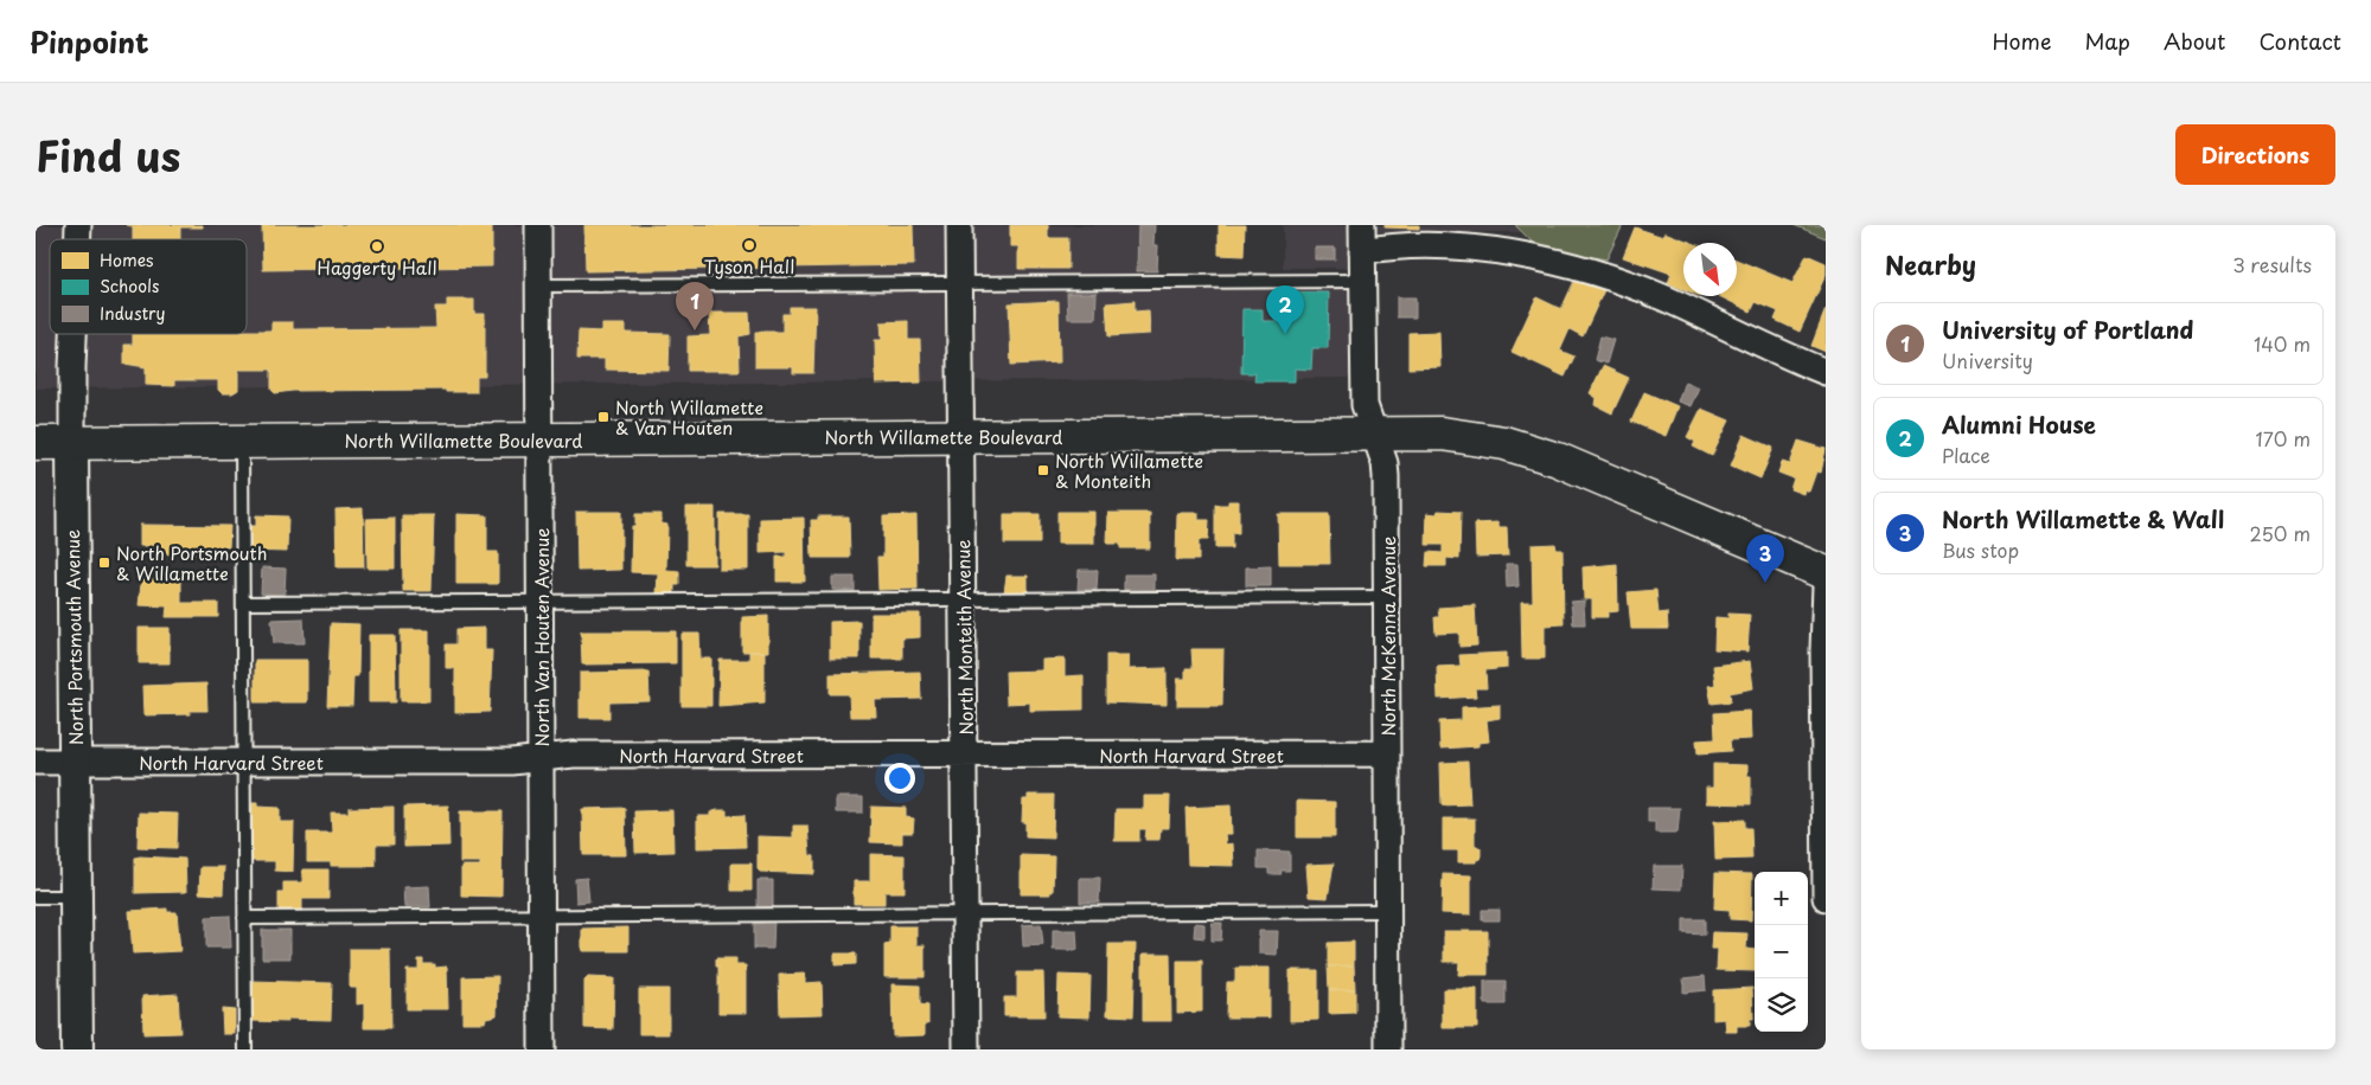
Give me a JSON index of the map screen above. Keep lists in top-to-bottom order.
{
  "streets": {
    "main road": ["North Willamette Boulevard"],
    "street": [
      "North McKenna Avenue",
      "North Portsmouth Avenue",
      "North Van Houten Avenue",
      "North Monteith Avenue",
      "North Harvard Street"
    ]
  },
  "crossings": [
    ["North Willamette Boulevard", "North McKenna Avenue"],
    ["North Willamette Boulevard", "North Portsmouth Avenue"],
    ["North Willamette Boulevard", "North Van Houten Avenue"],
    ["North Willamette Boulevard", "North Monteith Avenue"],
    ["North McKenna Avenue", "North Harvard Street"],
    ["North Portsmouth Avenue", "North Harvard Street"],
    ["North Van Houten Avenue", "North Harvard Street"],
    ["North Monteith Avenue", "North Harvard Street"]
  ],
  "places": {
    "other": ["Tyson Hall", "Haggerty Hall"],
    "transit": ["North Willamette & Van Houten", "North Willamette & Monteith", "North Portsmouth & Willamette"]
  },
  "legend": ["Homes", "Schools", "Industry"],
  "north": "bottom right",
  "page": {
    "header": "Pinpoint",
    "nav": [
      "Home",
      "Map",
      "About",
      "Contact"
    ],
    "title": "Find us",
    "buttons": "Directions",
    "heading": ["Nearby", "3 results"],
    "pins": ["1", "2", "3"],
    "list": [
      {
        "mark": "1",
        "name": "University of Portland",
        "note": "University",
        "value": "140 m"
      },
      {
        "mark": "2",
        "name": "Alumni House",
        "note": "Place",
        "value": "170 m"
      },
      {
        "mark": "3",
        "name": "North Willamette & Wall",
        "note": "Bus stop",
        "value": "250 m"
      }
    ],
    "map_buttons": ["+", "−"]
  }
}
